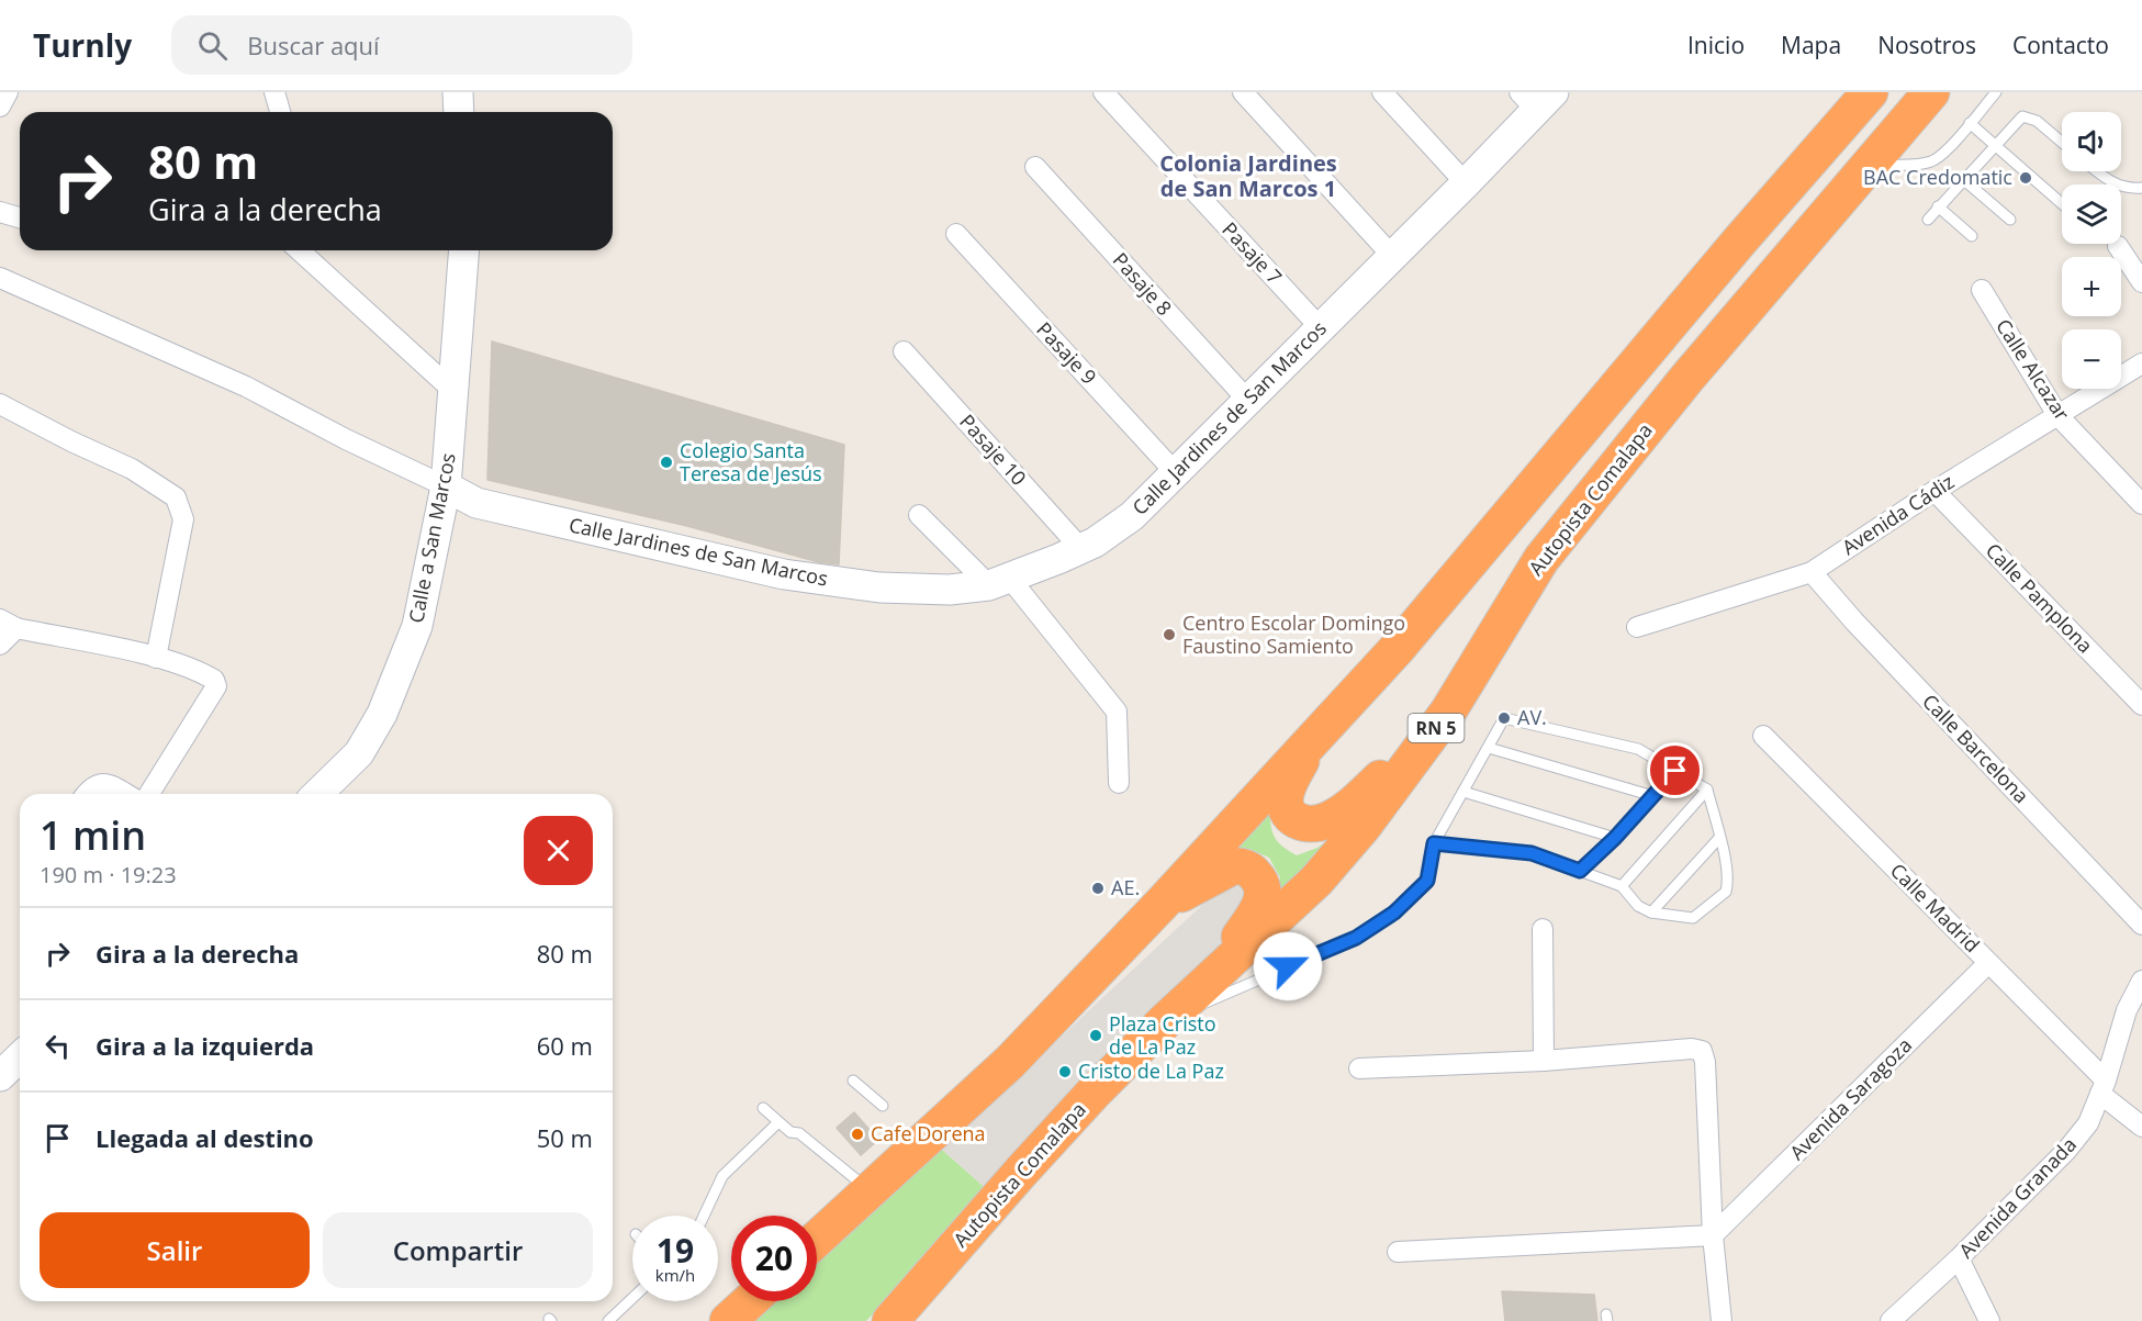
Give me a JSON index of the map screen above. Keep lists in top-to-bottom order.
{
  "streets": {
    "highway": ["Autopista Comalapa", "RN 5"],
    "main road": ["Calle Jardines de San Marcos", "Calle a San Marcos"],
    "street": [
      "Pasaje 7",
      "Pasaje 8",
      "Pasaje 9",
      "Calle Alcazar",
      "Pasaje 10",
      "Avenida Cádiz",
      "Calle Pamplona",
      "Calle Barcelona",
      "Calle Madrid",
      "Avenida Saragoza",
      "Avenida Granada"
    ]
  },
  "crossings": [
    ["Pasaje 7", "Calle Jardines de San Marcos"],
    ["Pasaje 8", "Calle Jardines de San Marcos"],
    ["Pasaje 9", "Calle Jardines de San Marcos"],
    ["Calle Alcazar", "Avenida Cádiz"],
    ["Calle Jardines de San Marcos", "Pasaje 10"],
    ["Calle Jardines de San Marcos", "Calle a San Marcos"],
    ["Avenida Cádiz", "Calle Pamplona"],
    ["Avenida Cádiz", "Calle Barcelona"],
    ["Calle Madrid", "Avenida Saragoza"],
    ["Calle Madrid", "Avenida Granada"]
  ],
  "districts": ["Colonia Jardines de San Marcos 1"],
  "places": [
    "BAC Credomatic",
    "Colegio Santa Teresa de Jesús",
    "Centro Escolar Domingo Faustino Samiento",
    "AV.",
    "AE.",
    "Plaza Cristo de La Paz",
    "Cristo de La Paz",
    "Cafe Dorena"
  ],
  "page": {
    "header": "Turnly",
    "search": "Buscar aquí",
    "nav": [
      "Inicio",
      "Mapa",
      "Nosotros",
      "Contacto"
    ],
    "map_buttons": ["+", "−"],
    "turn": ["80 m", "Gira a la derecha"],
    "heading": ["1 min", "190 m · 19:23"],
    "list": [
      {
        "name": "Gira a la derecha",
        "value": "80 m"
      },
      {
        "name": "Gira a la izquierda",
        "value": "60 m"
      },
      {
        "name": "Llegada al destino",
        "value": "50 m"
      }
    ],
    "buttons": ["Salir", "Compartir"],
    "speed": "19 km/h",
    "limit": "20"
  }
}
